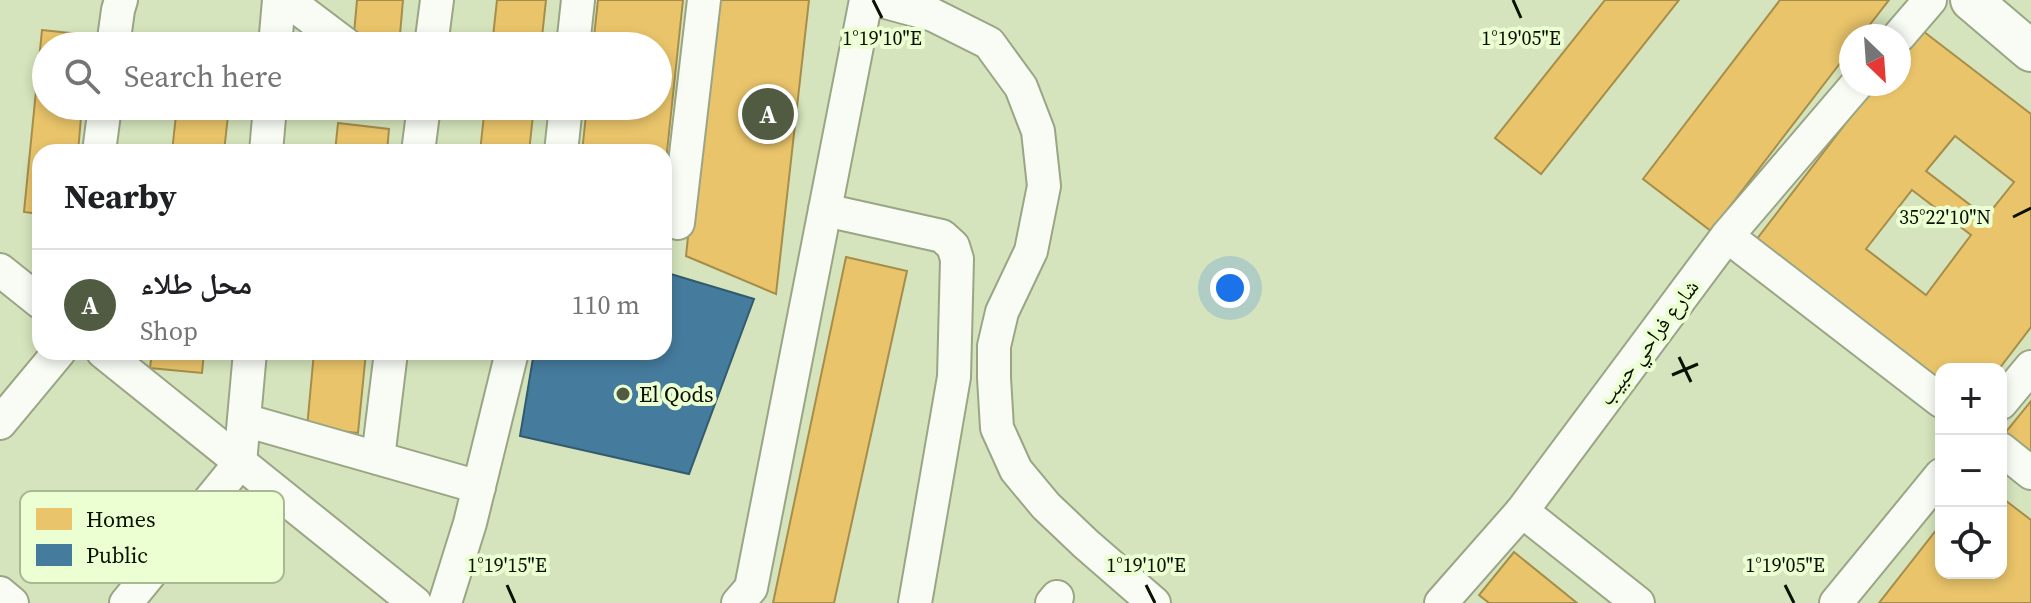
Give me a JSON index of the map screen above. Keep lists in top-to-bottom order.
{
  "streets": {
    "street": ["شارع فراحي حبيب"]
  },
  "places": ["El Qods"],
  "legend": ["Homes", "Public"],
  "north": "bottom right",
  "page": {
    "search": "Search here",
    "pins": "A",
    "heading": "Nearby",
    "list": [
      {
        "mark": "A",
        "name": "محل طلاء",
        "note": "Shop",
        "value": "110 m"
      }
    ],
    "map_buttons": ["+", "−"]
  },
  "coordinates": [
    "1°19'10\"E",
    "1°19'05\"E",
    "35°22'10\"N",
    "1°19'15\"E"
  ]
}
